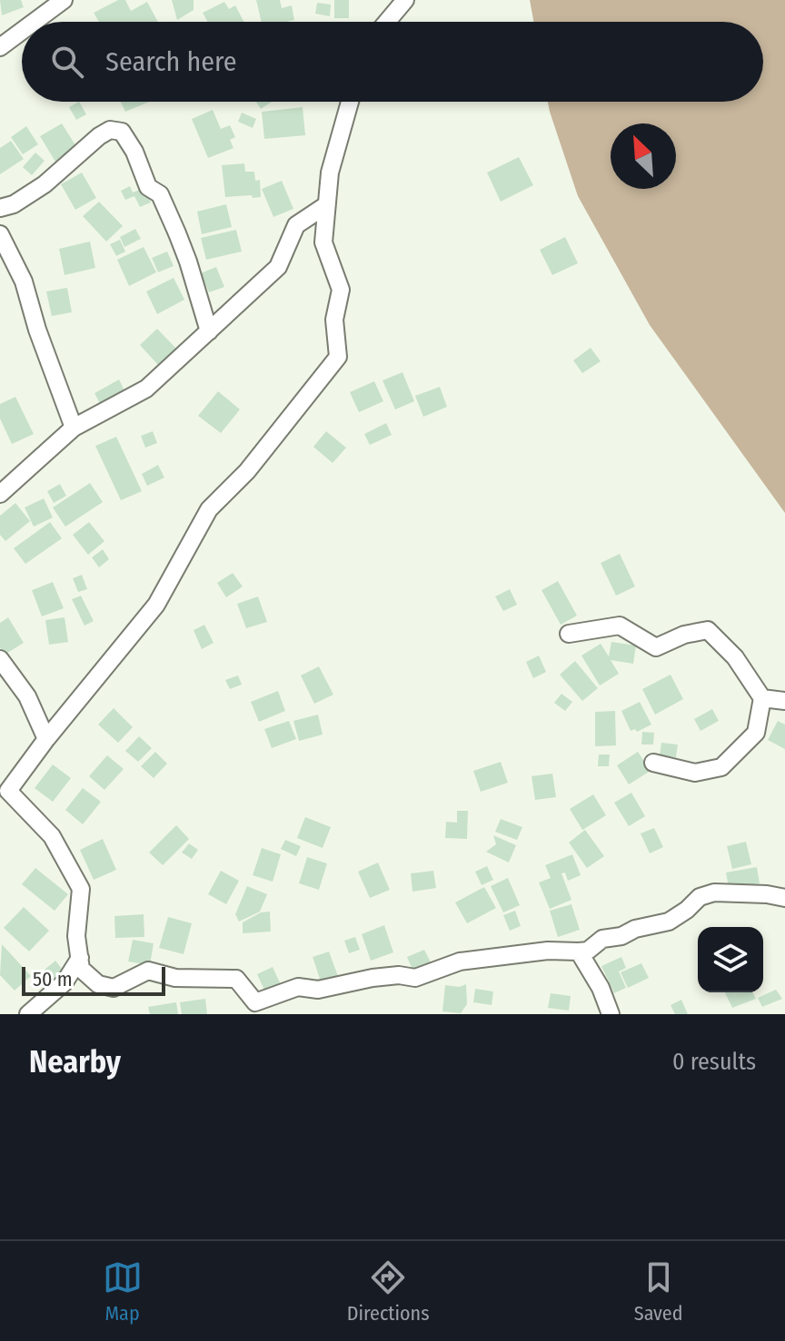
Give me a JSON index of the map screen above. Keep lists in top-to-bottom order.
{
  "scale_bar": "50 m",
  "north": "top left",
  "page": {
    "search": "Search here",
    "scale": "50 m",
    "heading": ["Nearby", "0 results"],
    "nav": ["Map", "Directions", "Saved"]
  }
}
